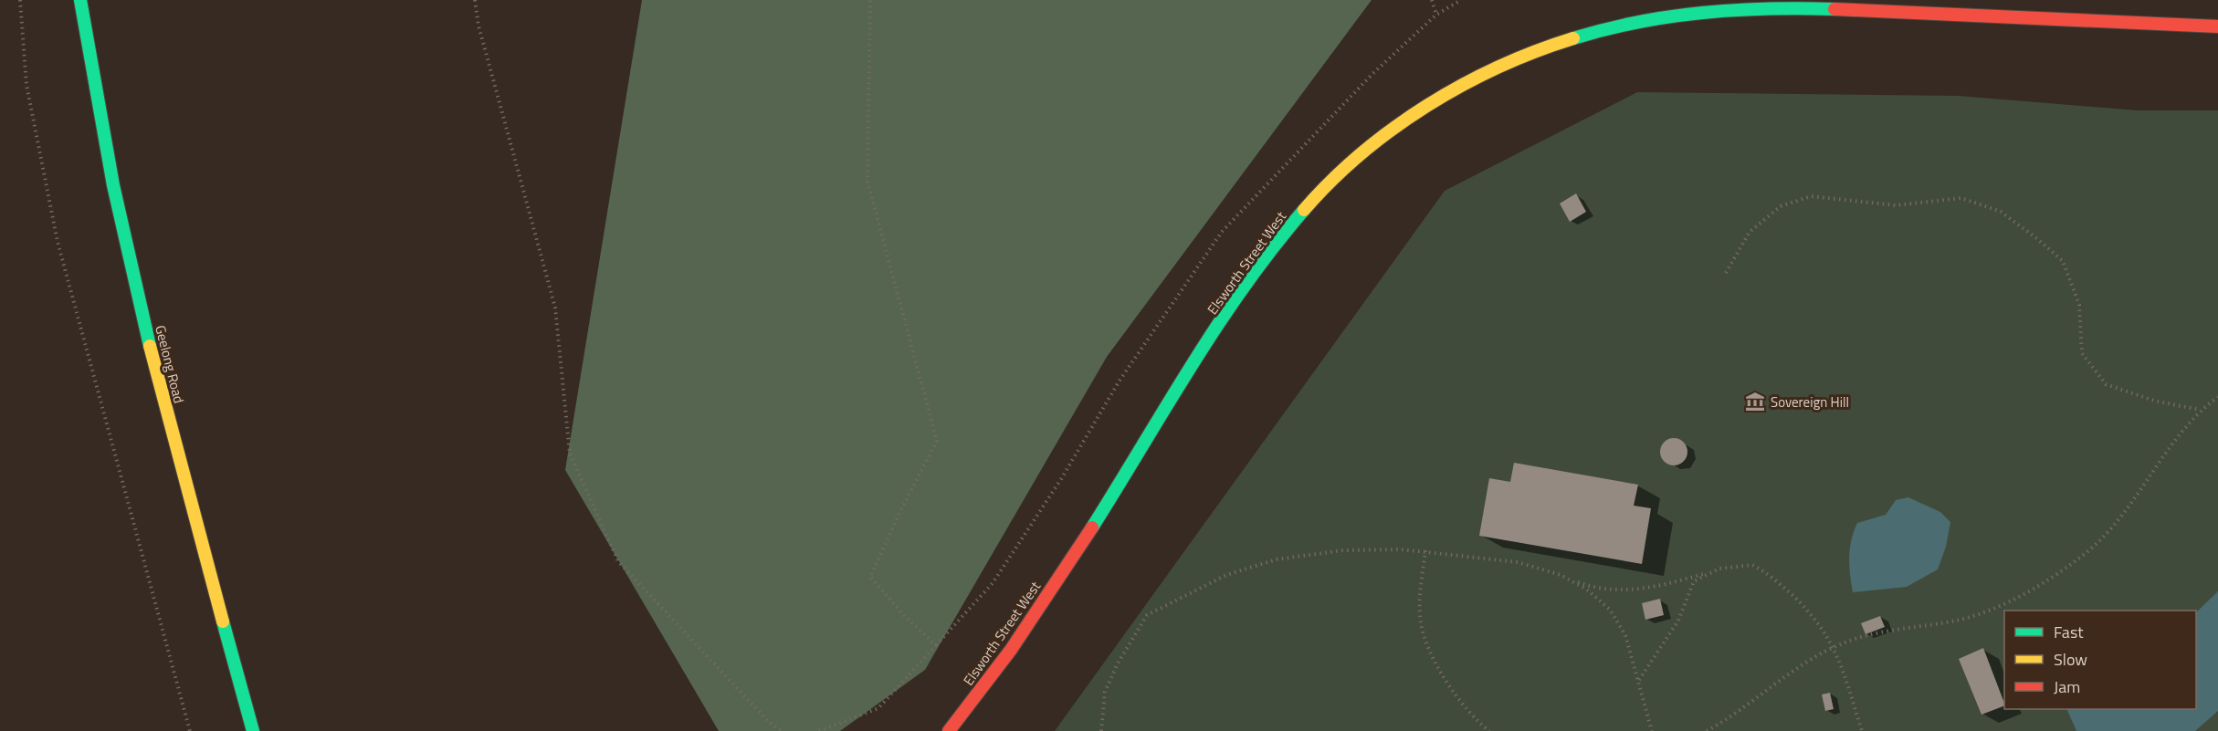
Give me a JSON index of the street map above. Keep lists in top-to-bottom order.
{
  "streets": {
    "street": ["Elsworth Street West", "Geelong Road"]
  },
  "places": {
    "museum": ["Sovereign Hill"]
  },
  "legend": ["Fast", "Slow", "Jam"]
}
